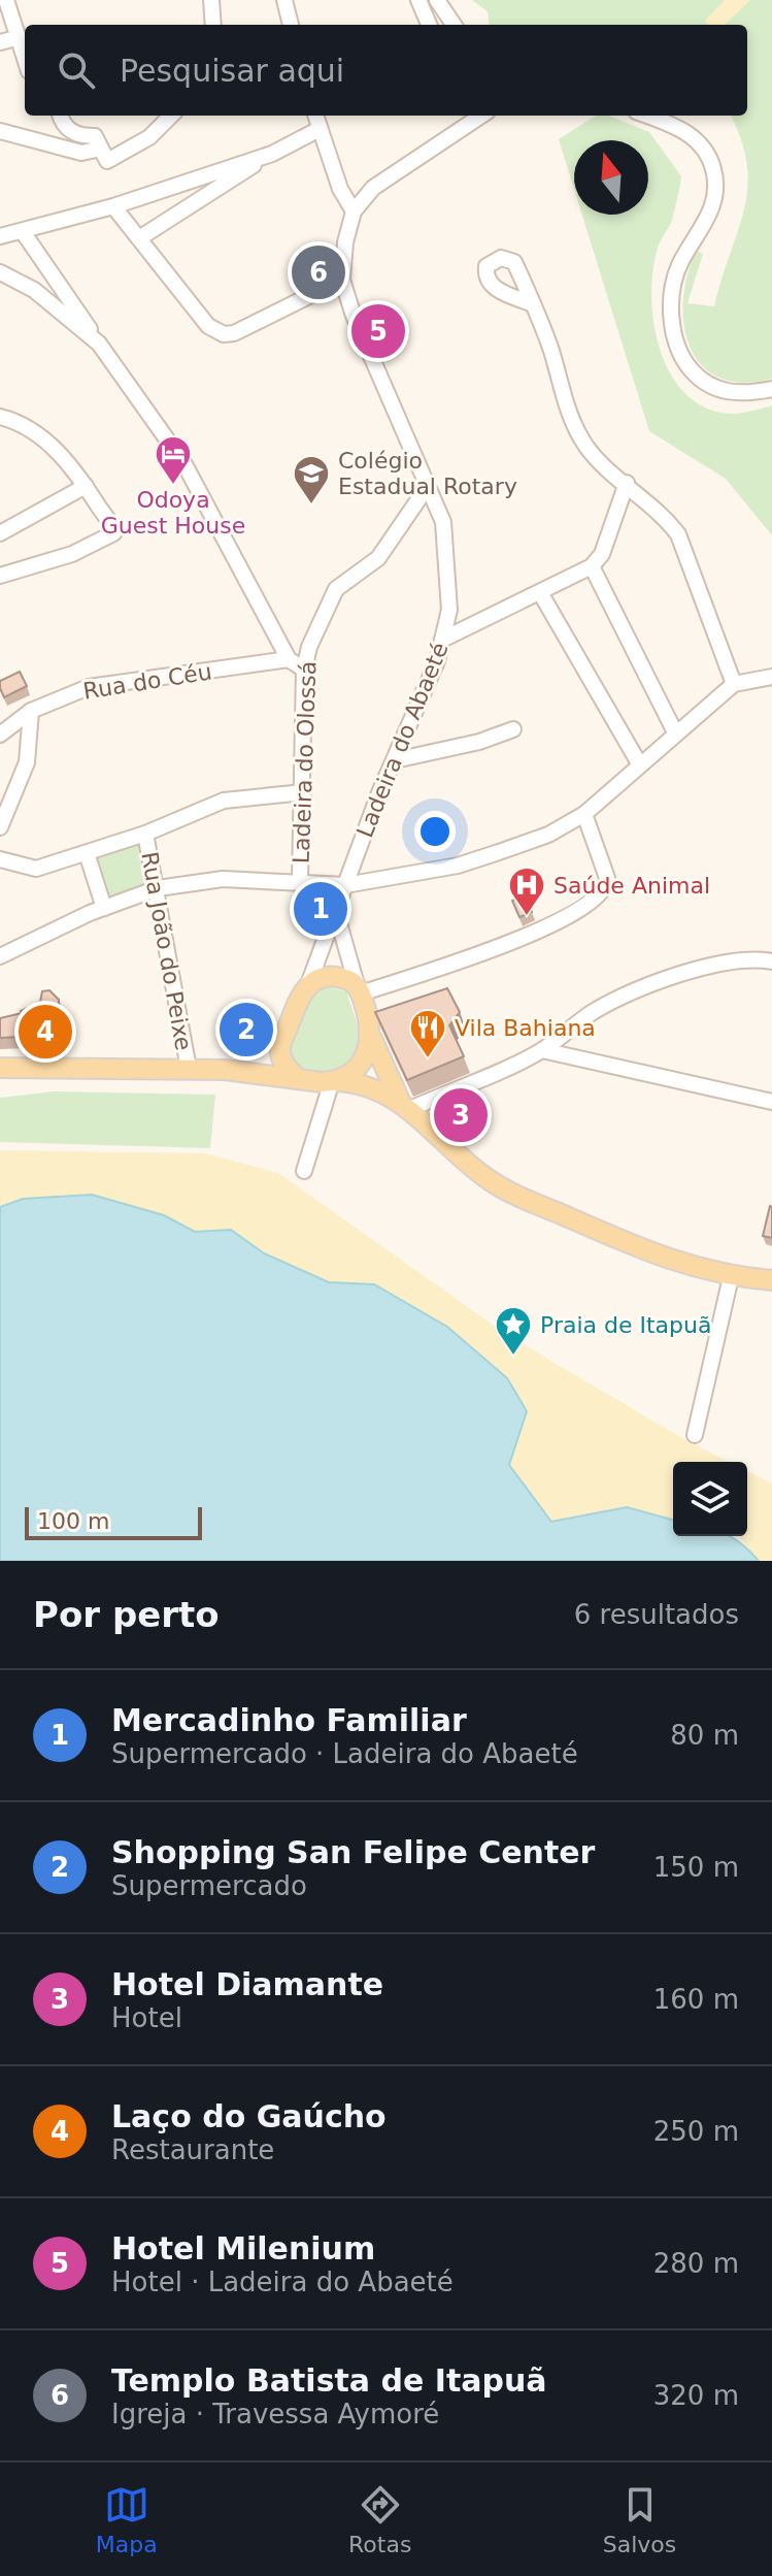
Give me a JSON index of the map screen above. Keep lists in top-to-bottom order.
{
  "streets": {
    "street": [
      "Rua do Céu",
      "Ladeira do Abaeté",
      "Ladeira do Olossá",
      "Rua João do Peixe"
    ]
  },
  "crossings": [
    ["Ladeira do Abaeté", "Ladeira do Olossá"]
  ],
  "places": {
    "hotel": ["Odoya Guest House"],
    "school or university": ["Colégio Estadual Rotary"],
    "hospital": ["Saúde Animal"],
    "restaurant": ["Vila Bahiana"],
    "place": ["Praia de Itapuã"]
  },
  "scale_bar": "100 m",
  "north": "top",
  "page": {
    "search": "Pesquisar aqui",
    "pins": [
      "6",
      "5",
      "1",
      "2",
      "4",
      "3"
    ],
    "scale": "100 m",
    "heading": ["Por perto", "6 resultados"],
    "list": [
      {
        "mark": "1",
        "name": "Mercadinho Familiar",
        "note": "Supermercado · Ladeira do Abaeté",
        "value": "80 m"
      },
      {
        "mark": "2",
        "name": "Shopping San Felipe Center",
        "note": "Supermercado",
        "value": "150 m"
      },
      {
        "mark": "3",
        "name": "Hotel Diamante",
        "note": "Hotel",
        "value": "160 m"
      },
      {
        "mark": "4",
        "name": "Laço do Gaúcho",
        "note": "Restaurante",
        "value": "250 m"
      },
      {
        "mark": "5",
        "name": "Hotel Milenium",
        "note": "Hotel · Ladeira do Abaeté",
        "value": "280 m"
      },
      {
        "mark": "6",
        "name": "Templo Batista de Itapuã",
        "note": "Igreja · Travessa Aymoré",
        "value": "320 m"
      }
    ],
    "nav": ["Mapa", "Rotas", "Salvos"]
  }
}
